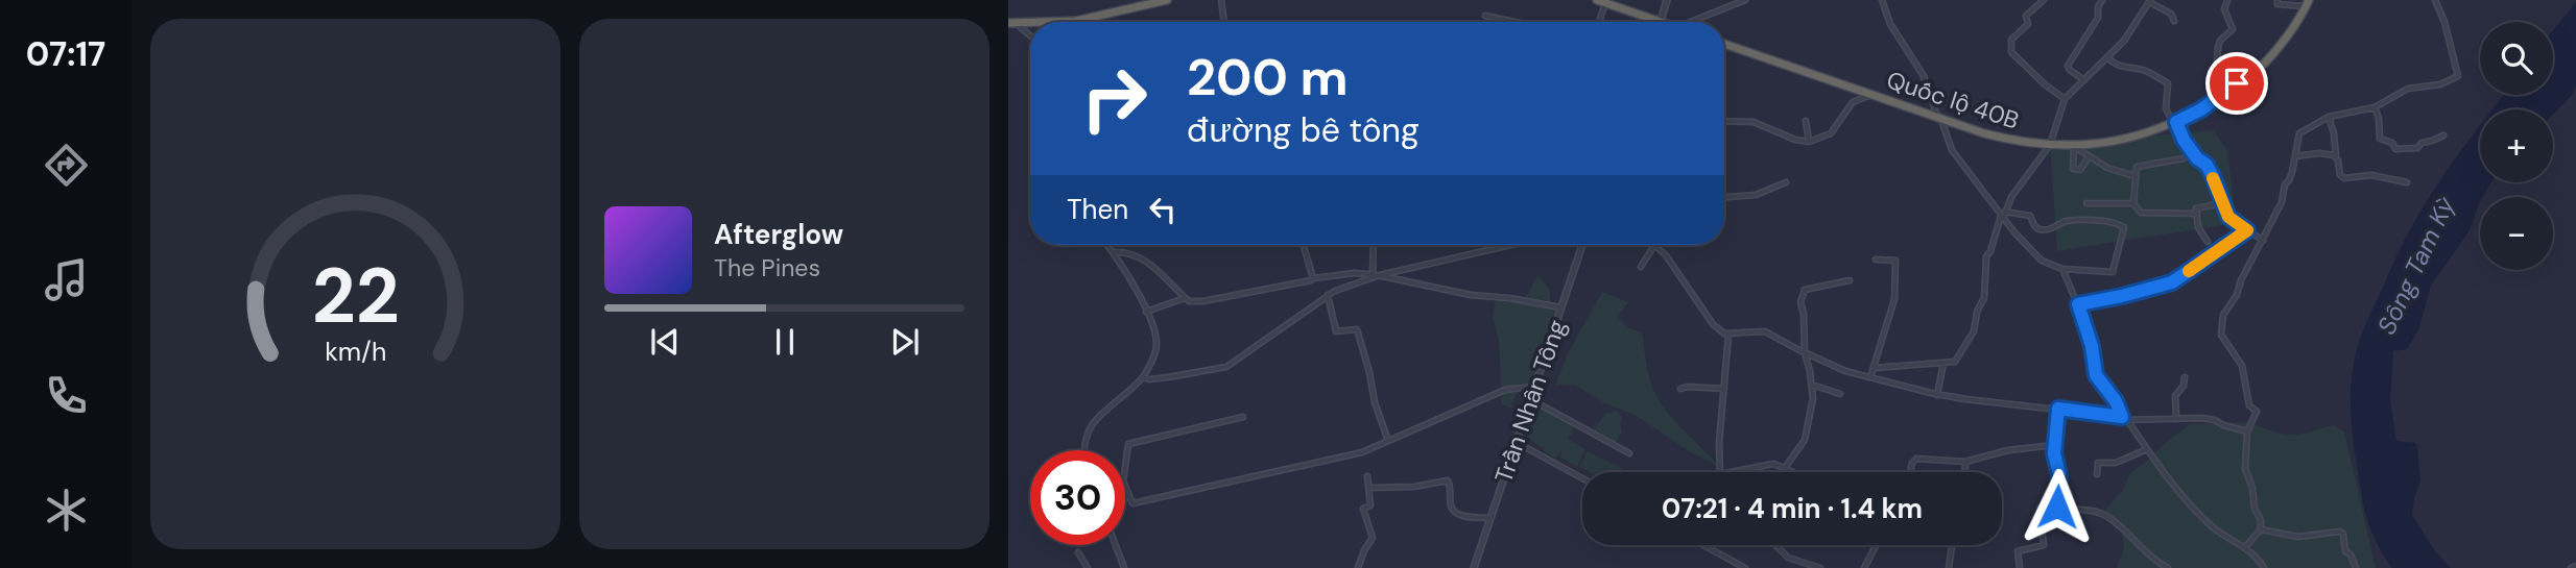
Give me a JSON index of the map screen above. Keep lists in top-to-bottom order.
{
  "streets": {
    "highway": ["Quốc lộ 40B"],
    "street": ["Trần Nhân Tông"]
  },
  "water": ["Sông Tam Kỳ"],
  "page": {
    "tabs": "07:17",
    "map_buttons": ["+", "−"],
    "turn": ["200 m", "đường bê tông"],
    "then": "Then",
    "song": ["Afterglow", "The Pines"],
    "limit": "30",
    "trip": "07:21 · 4 min · 1.4 km",
    "gauge": ["22", "km/h"]
  }
}
